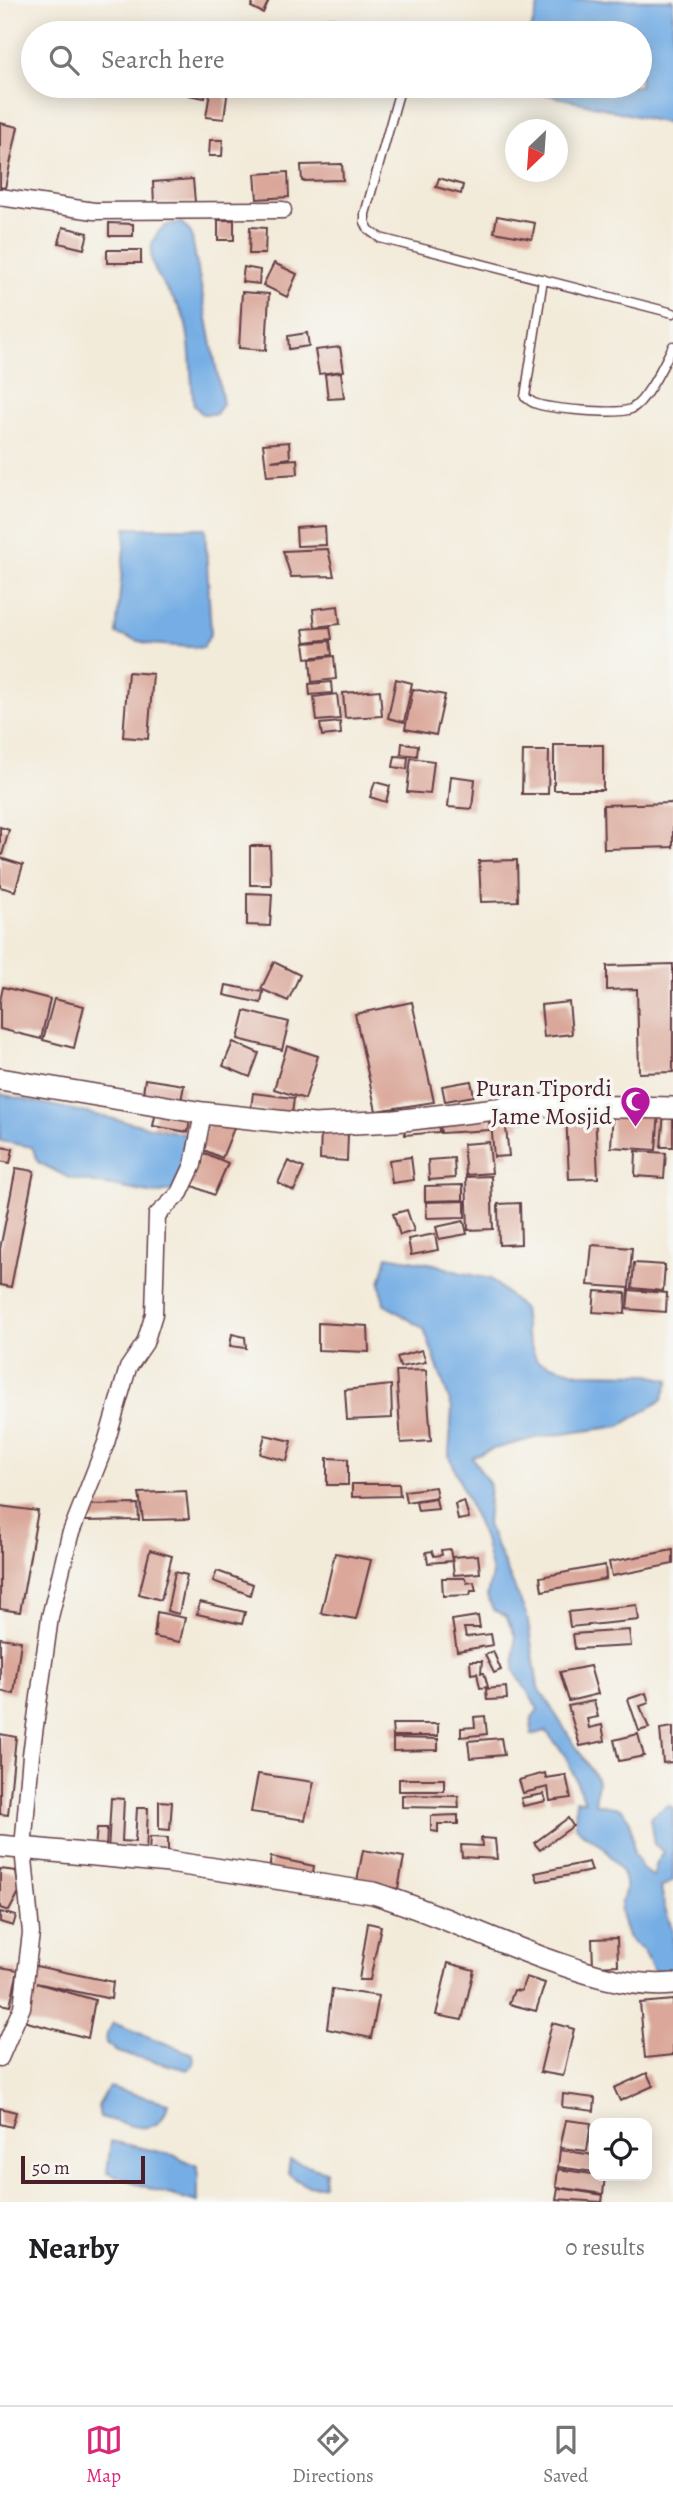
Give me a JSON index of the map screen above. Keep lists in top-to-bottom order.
{
  "places": {
    "mosque": ["Puran Tipordi Jame Mosjid"]
  },
  "scale_bar": "50 m",
  "north": "bottom left",
  "page": {
    "search": "Search here",
    "scale": "50 m",
    "heading": ["Nearby", "0 results"],
    "nav": ["Map", "Directions", "Saved"]
  }
}
